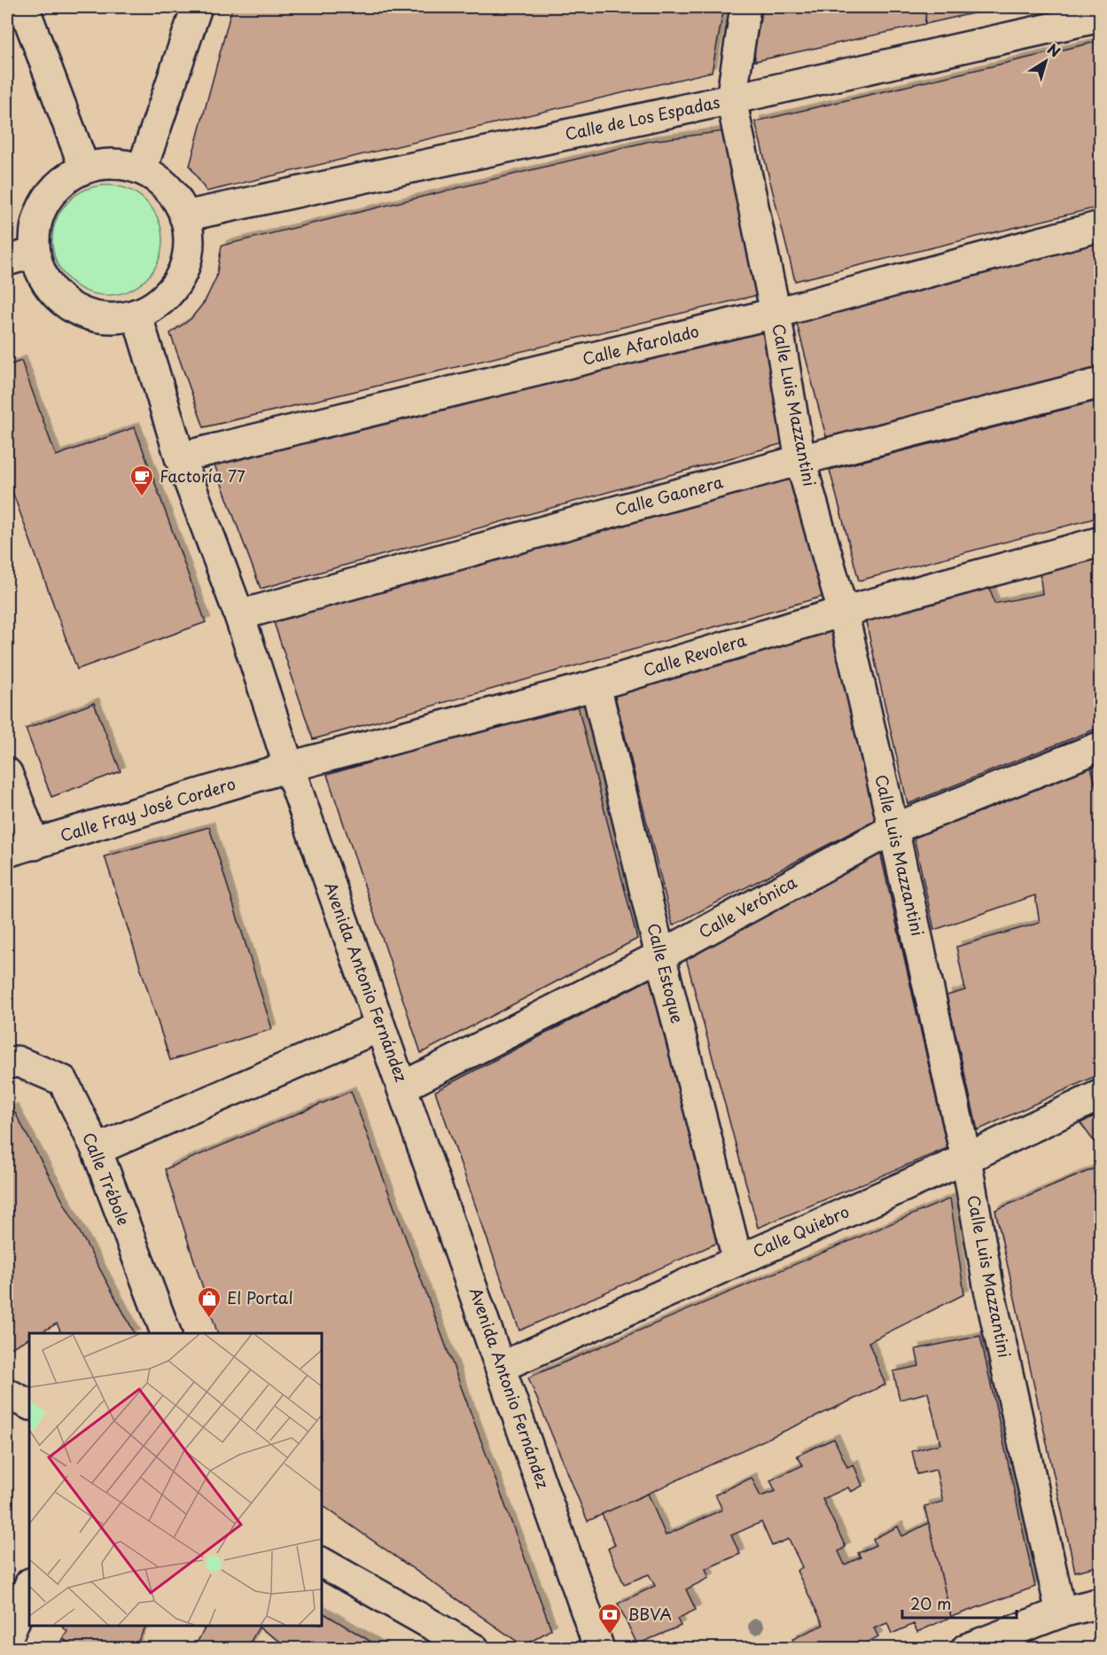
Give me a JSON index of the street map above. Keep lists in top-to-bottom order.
{
  "streets": {
    "street": [
      "Calle de Los Espadas",
      "Calle Afarolado",
      "Calle Luis Mazzantini",
      "Calle Gaonera",
      "Calle Revolera",
      "Calle Fray José Cordero",
      "Calle Verónica",
      "Calle Estoque",
      "Avenida Antonio Fernández",
      "Calle Trébole",
      "Calle Quiebro"
    ]
  },
  "crossings": [
    ["Calle de Los Espadas", "Calle Luis Mazzantini"],
    ["Calle de Los Espadas", "Avenida Antonio Fernández"],
    ["Calle Afarolado", "Calle Luis Mazzantini"],
    ["Calle Afarolado", "Avenida Antonio Fernández"],
    ["Calle Luis Mazzantini", "Calle Gaonera"],
    ["Calle Luis Mazzantini", "Calle Revolera"],
    ["Calle Luis Mazzantini", "Calle Verónica"],
    ["Calle Luis Mazzantini", "Calle Quiebro"],
    ["Calle Gaonera", "Avenida Antonio Fernández"],
    ["Calle Revolera", "Calle Fray José Cordero"],
    ["Calle Revolera", "Calle Estoque"],
    ["Calle Revolera", "Avenida Antonio Fernández"],
    ["Calle Fray José Cordero", "Avenida Antonio Fernández"],
    ["Calle Verónica", "Calle Estoque"],
    ["Calle Verónica", "Avenida Antonio Fernández"],
    ["Calle Estoque", "Calle Quiebro"],
    ["Avenida Antonio Fernández", "Calle Quiebro"]
  ],
  "places": {
    "cafe": ["Factoría 77"],
    "shop": ["El Portal"],
    "bank": ["BBVA"]
  },
  "scale_bar": "20 m",
  "north": "top right"
}
